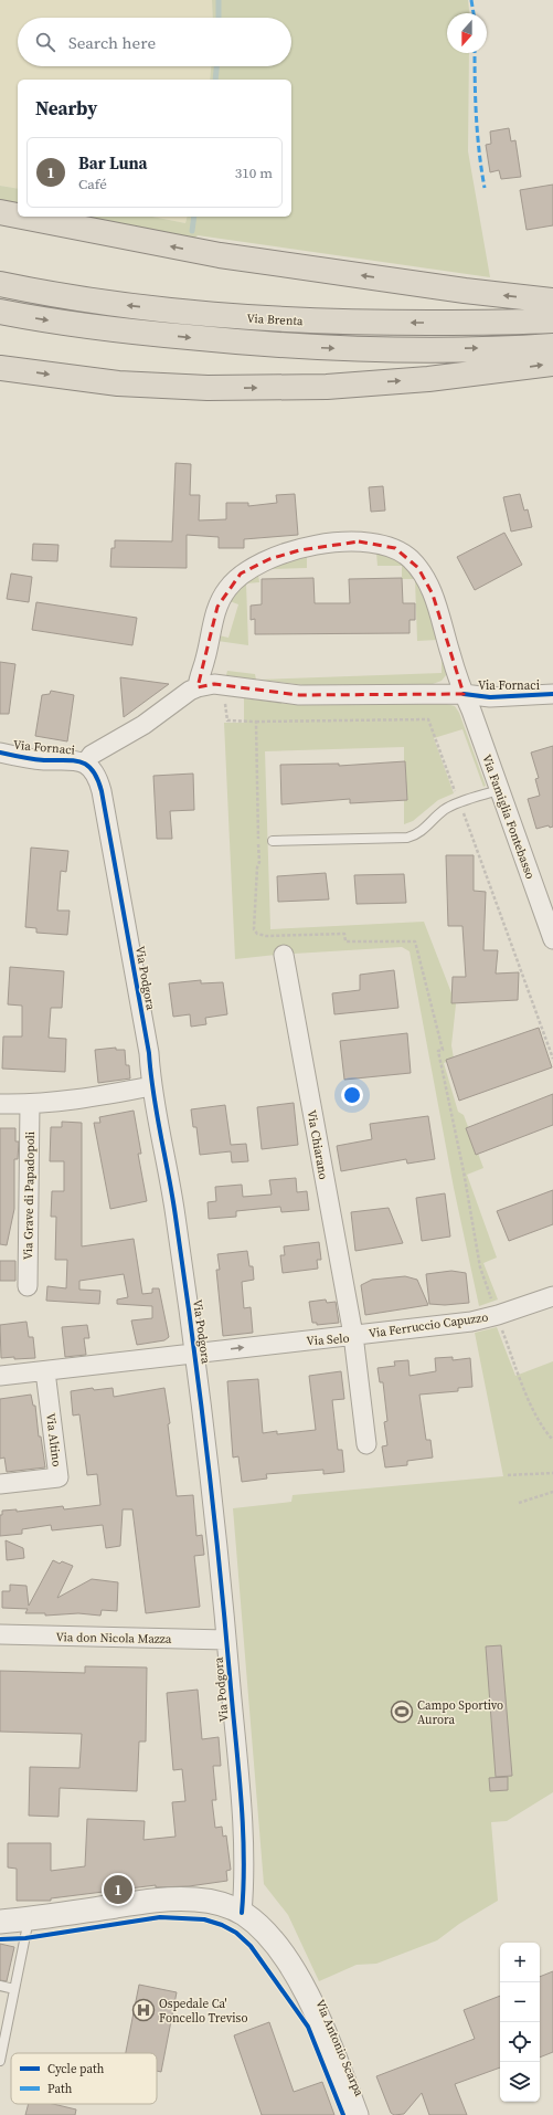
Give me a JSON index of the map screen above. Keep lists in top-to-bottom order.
{
  "streets": {
    "highway": ["Via Brenta"],
    "street": [
      "Via Fornaci",
      "Via Famiglia Fontebasso",
      "Via Podgora",
      "Via Chiarano",
      "Via Grave di Papadopoli",
      "Via Ferruccio Capuzzo",
      "Via Selo",
      "Via Altino",
      "Via don Nicola Mazza",
      "Via Antonio Scarpa"
    ]
  },
  "crossings": [
    ["Via Fornaci", "Via Famiglia Fontebasso"],
    ["Via Fornaci", "Via Podgora"],
    ["Via Podgora", "Via Selo"],
    ["Via Podgora", "Via don Nicola Mazza"],
    ["Via Podgora", "Via Antonio Scarpa"],
    ["Via Chiarano", "Via Ferruccio Capuzzo"],
    ["Via Chiarano", "Via Selo"],
    ["Via Ferruccio Capuzzo", "Via Selo"]
  ],
  "one_way": ["Via Selo"],
  "places": {
    "sports": ["Campo Sportivo Aurora"],
    "hospital": ["Ospedale Ca' Foncello Treviso"]
  },
  "legend": ["Cycle path", "Path"],
  "north": "bottom",
  "page": {
    "search": "Search here",
    "heading": "Nearby",
    "list": [
      {
        "mark": "1",
        "name": "Bar Luna",
        "note": "Café",
        "value": "310 m"
      }
    ],
    "pins": "1",
    "map_buttons": ["+", "−"]
  }
}
